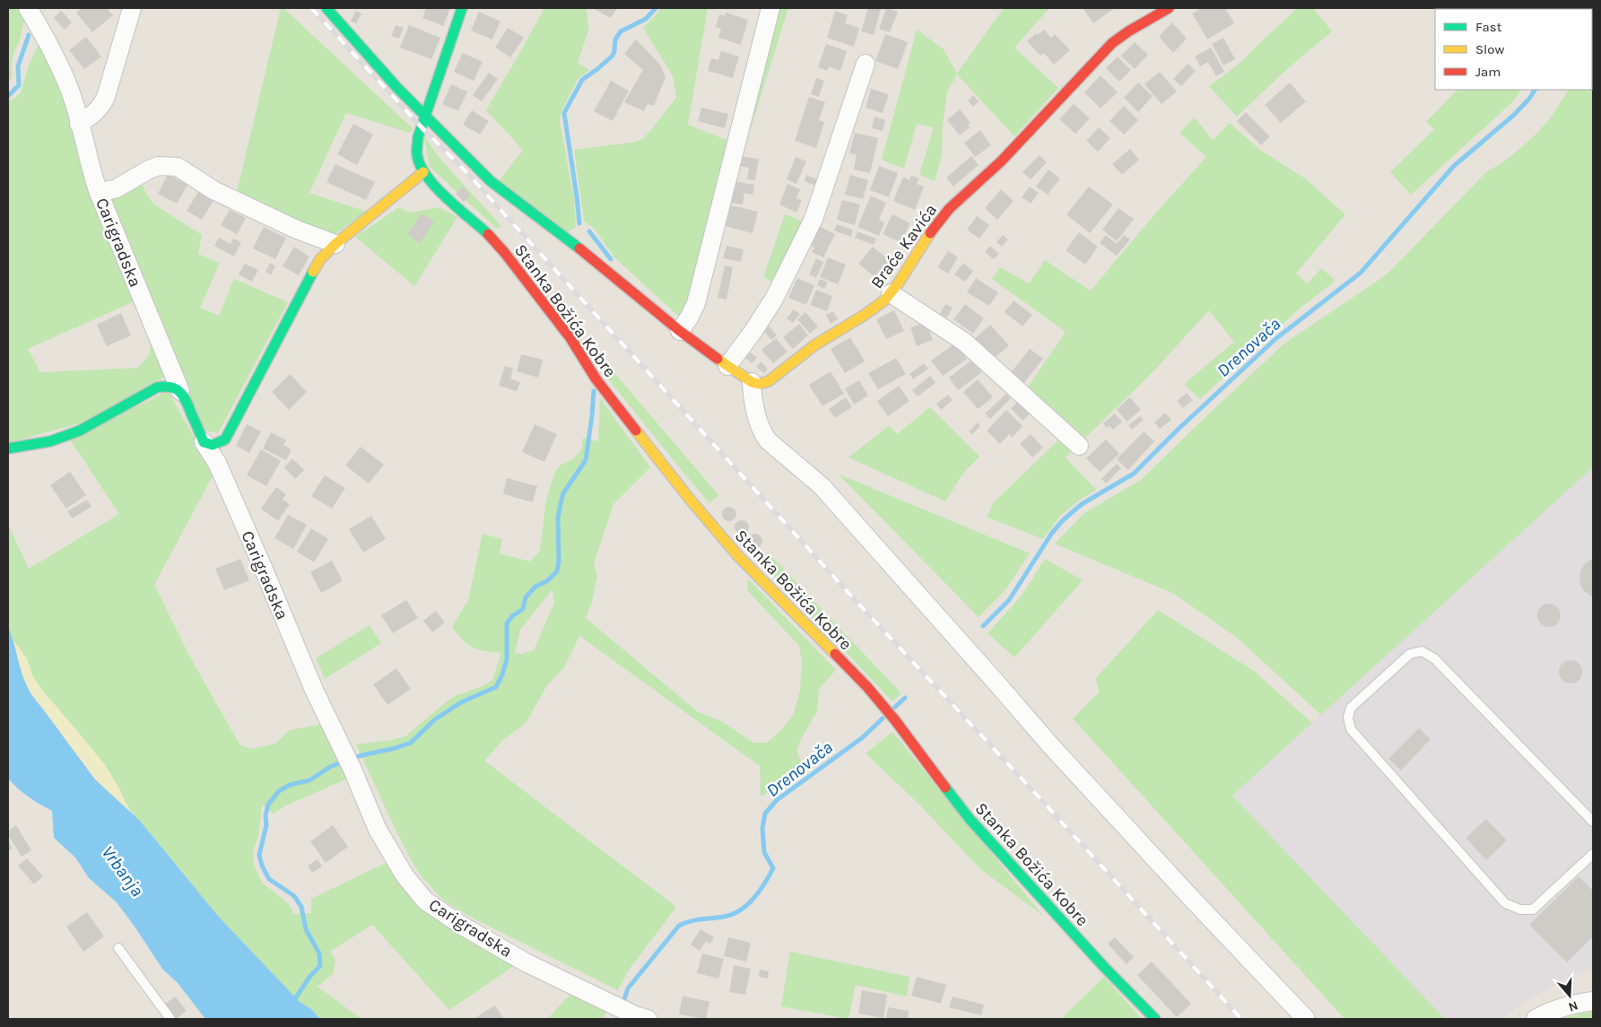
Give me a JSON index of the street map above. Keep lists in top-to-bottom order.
{
  "streets": {
    "street": ["Carigradska", "Braće Kavića", "Stanka Božića Kobre"]
  },
  "water": ["Drenovača", "Vrbanja"],
  "legend": ["Fast", "Slow", "Jam"],
  "north": "bottom"
}
